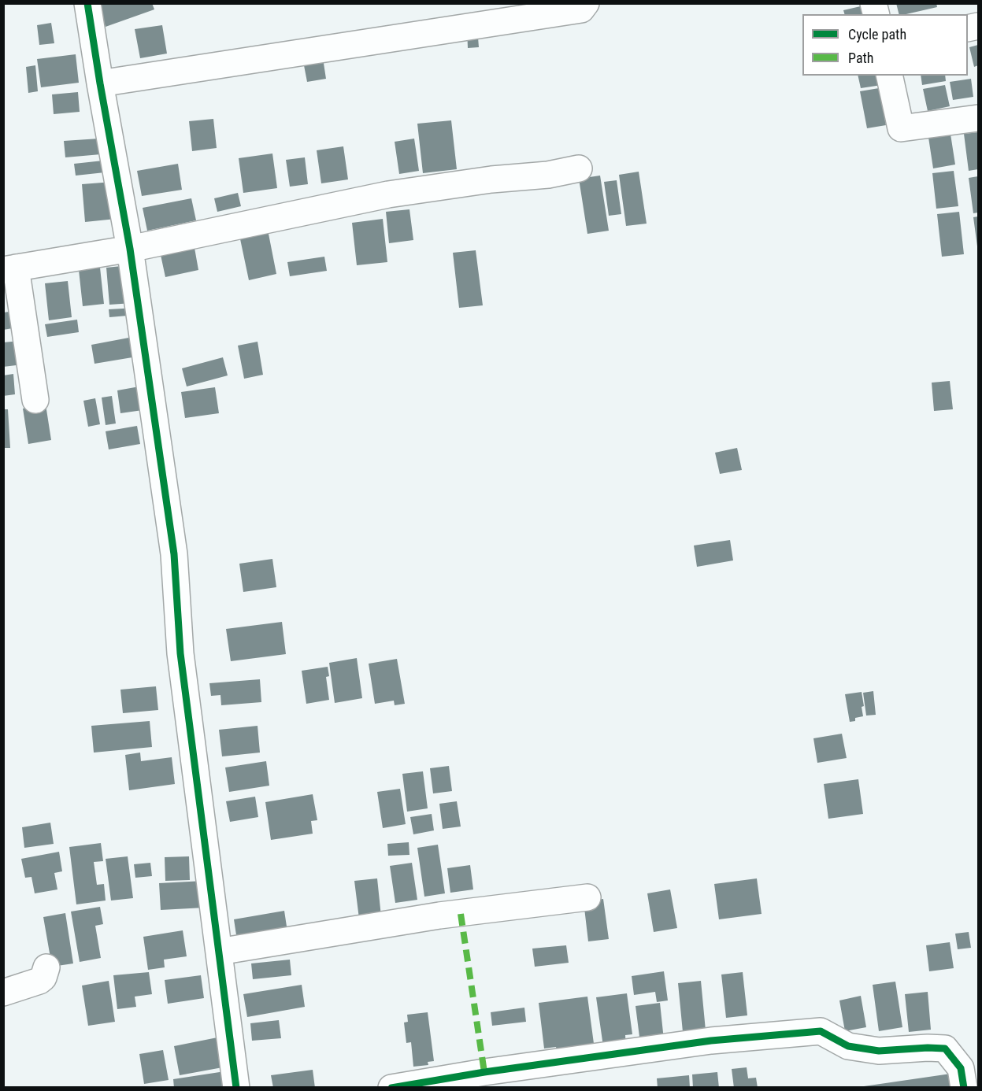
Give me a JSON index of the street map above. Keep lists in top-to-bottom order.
{
  "legend": ["Cycle path", "Path"]
}
